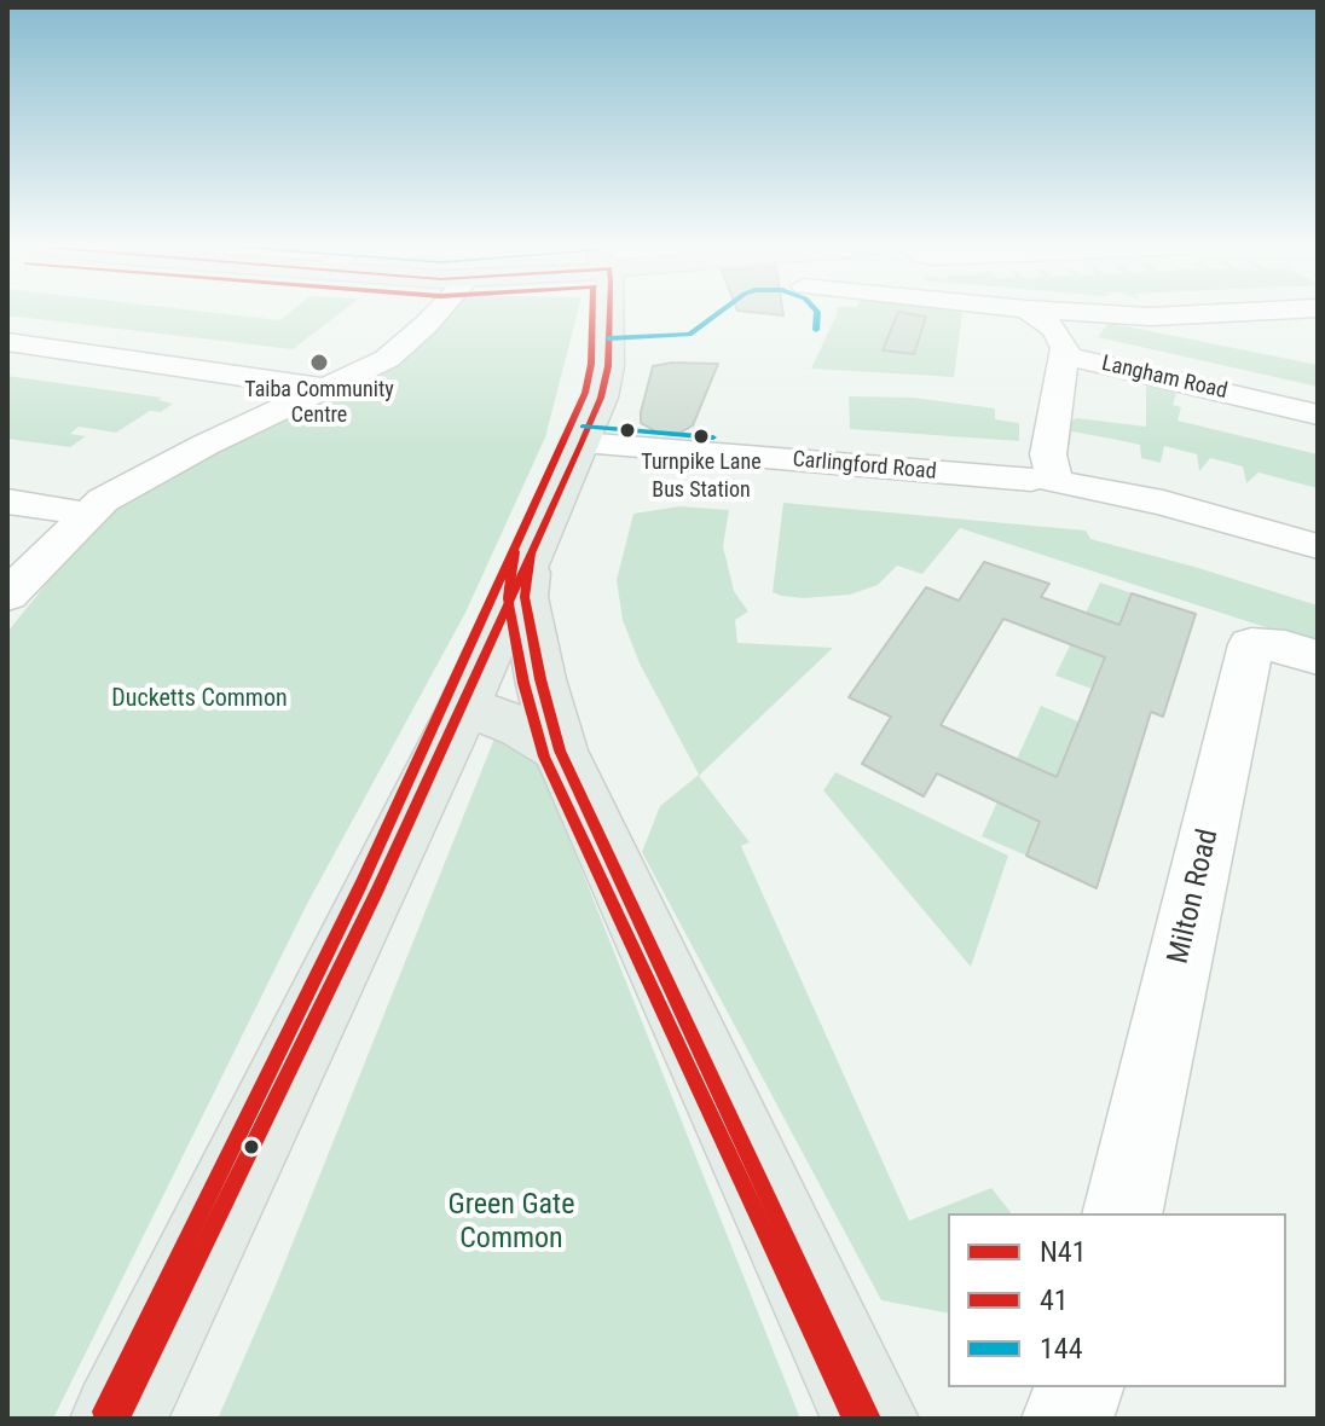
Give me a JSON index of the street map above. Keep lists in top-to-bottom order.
{
  "streets": {
    "street": ["Langham Road", "Carlingford Road", "Milton Road"]
  },
  "parks": ["Ducketts Common", "Green Gate Common"],
  "places": ["Taiba Community Centre", "Turnpike Lane Bus Station"],
  "lines": ["transit line N41", "transit line 41", "transit line 144"],
  "legend": ["N41", "41", "144"]
}
